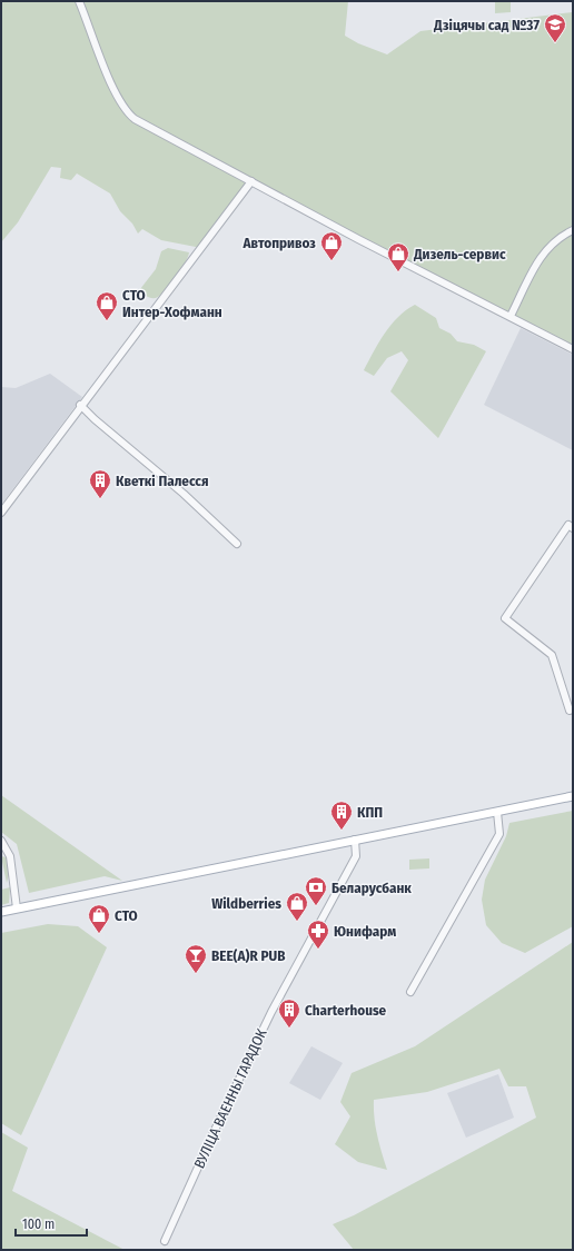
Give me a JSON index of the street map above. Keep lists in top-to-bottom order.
{
  "streets": {
    "street": ["ВУЛІЦА ВАЕННЫ ГАРАДОК"]
  },
  "places": {
    "school or university": ["Дзіцячы сад №37"],
    "shop": [
      "Автопривоз",
      "Дизель-сервис",
      "СТО Интер-Хофманн",
      "Wildberries",
      "СТО"
    ],
    "building": ["Кветкі Палесся", "КПП", "Charterhouse"],
    "bank": ["Беларусбанк"],
    "pharmacy": ["Юнифарм"],
    "bar": ["BEE(A)R PUB"]
  },
  "scale_bar": "100 m"
}
